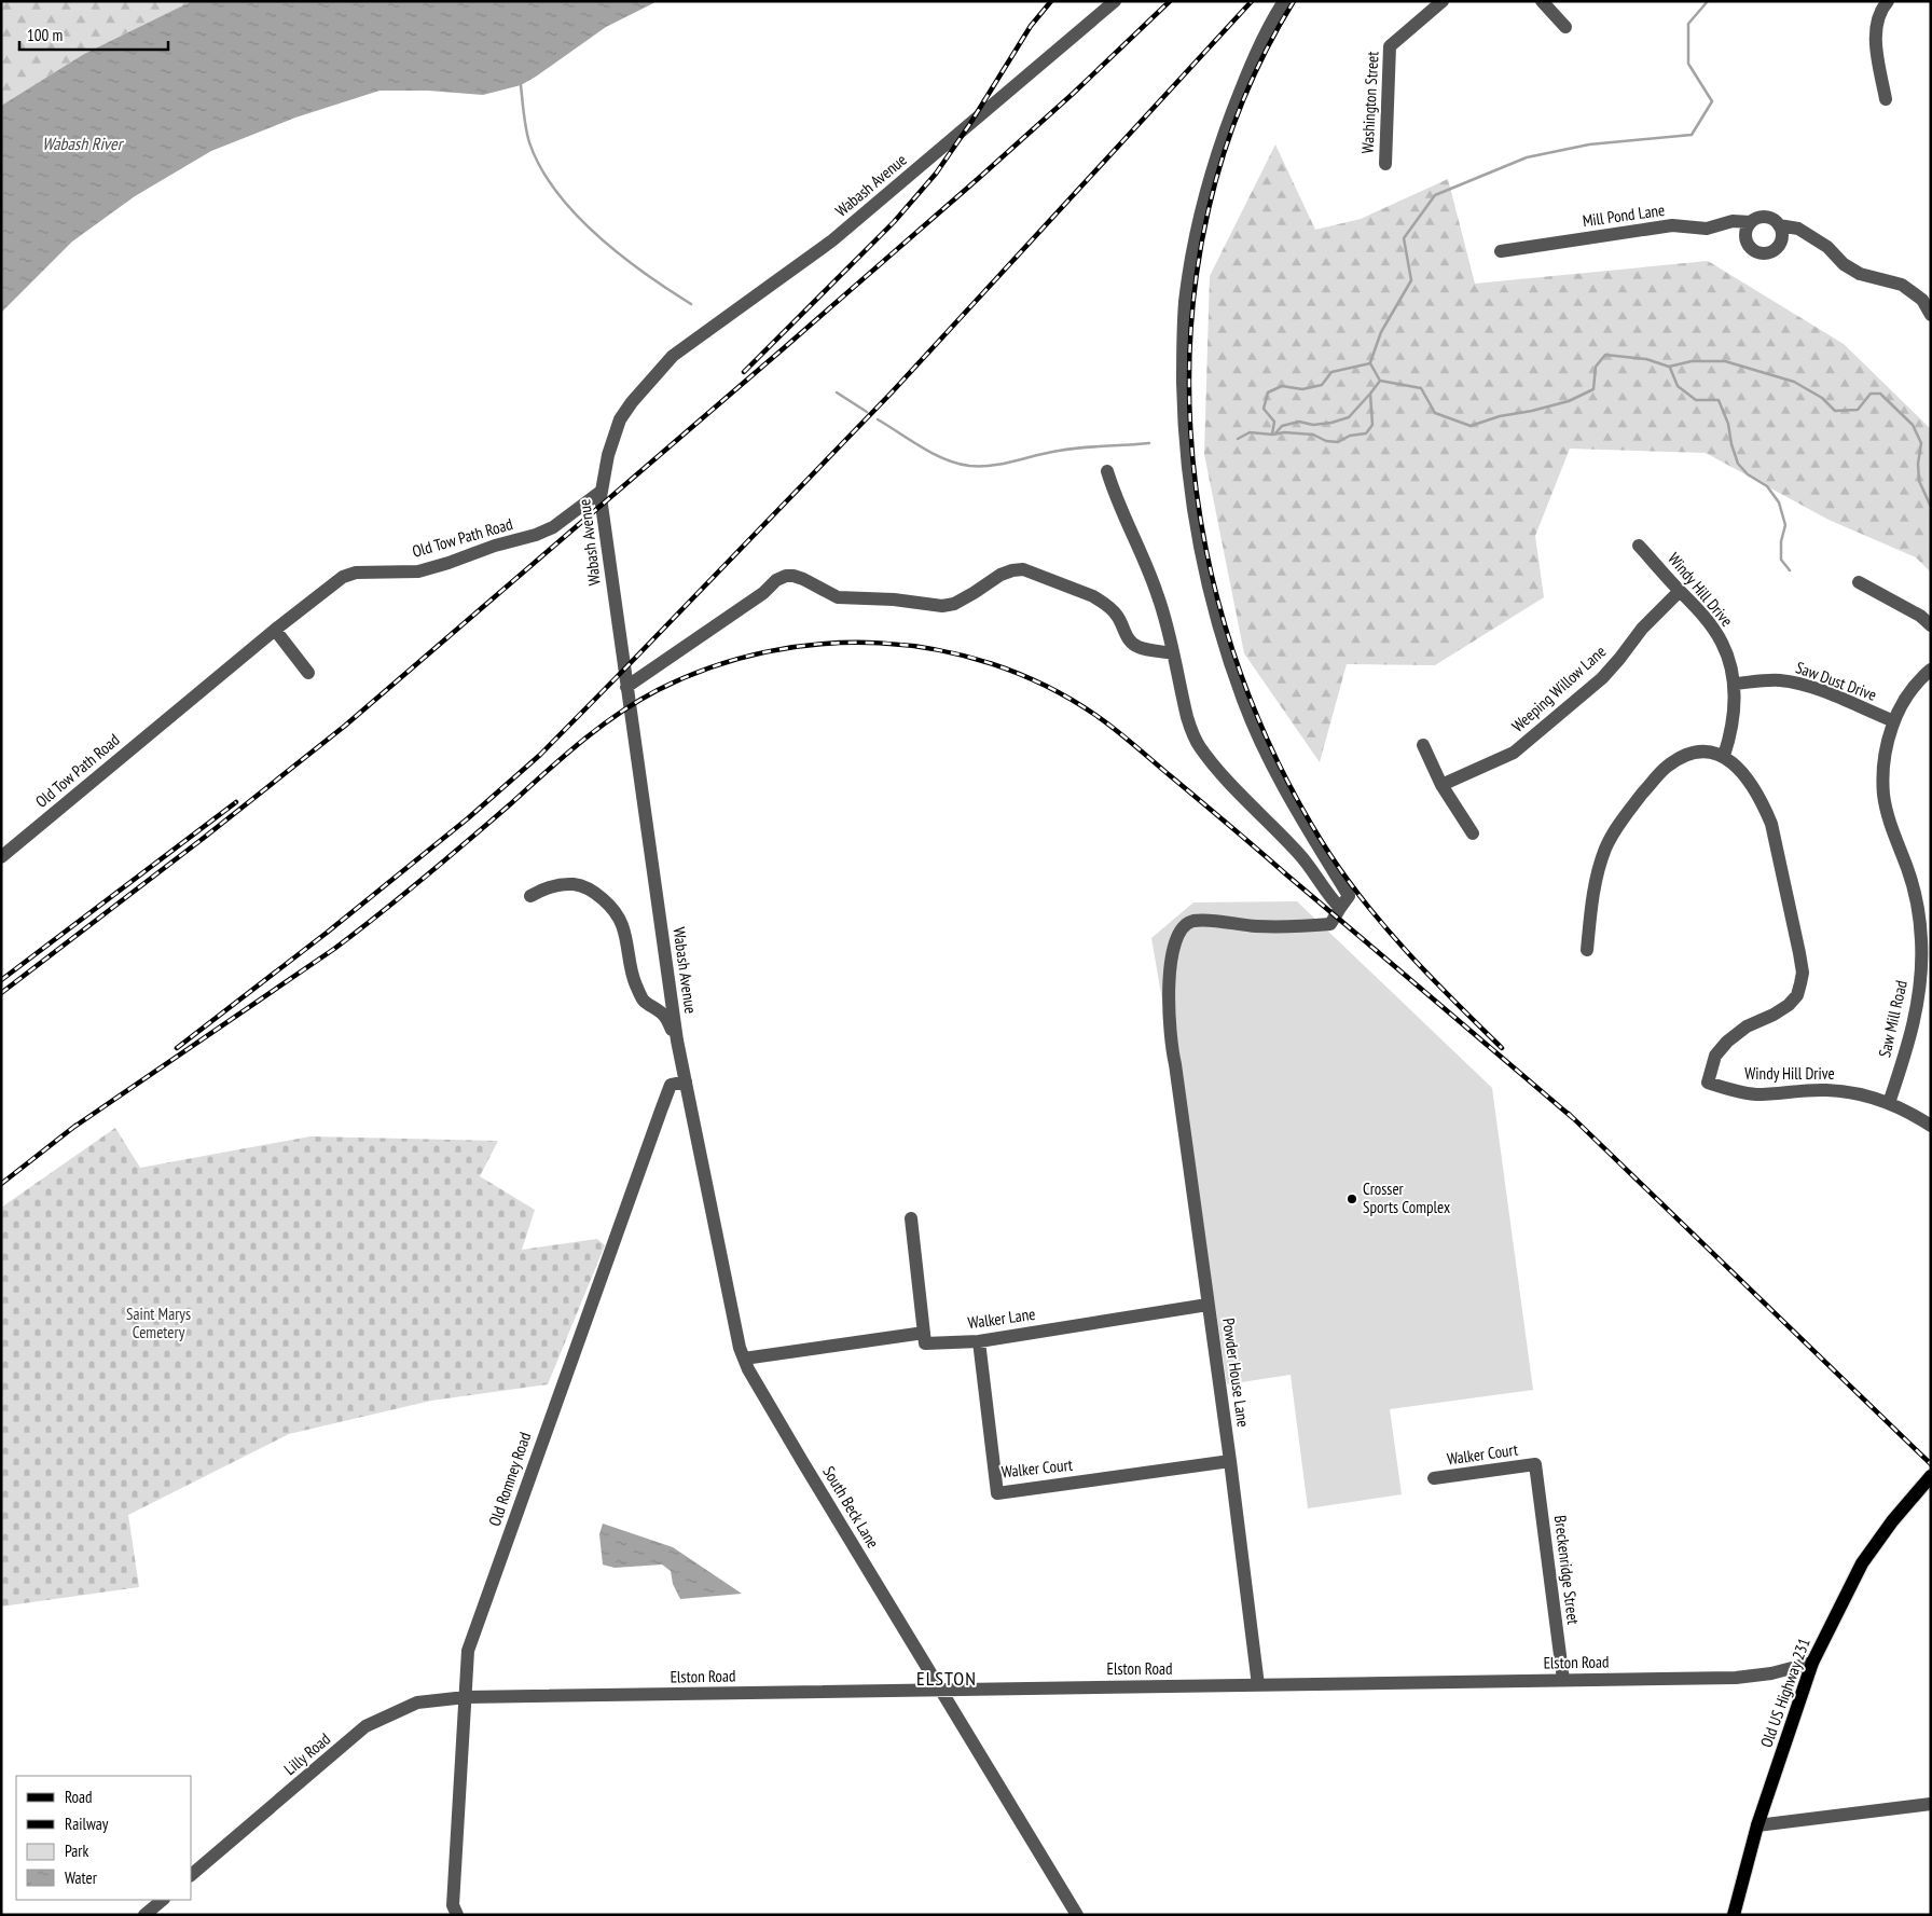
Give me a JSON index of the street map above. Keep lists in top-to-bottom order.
{
  "streets": {
    "main road": ["Old US Highway 231"],
    "street": [
      "Washington Street",
      "Wabash Avenue",
      "Mill Pond Lane",
      "Old Tow Path Road",
      "Windy Hill Drive",
      "Saw Dust Drive",
      "Weeping Willow Lane",
      "Saw Mill Road",
      "Walker Lane",
      "Powder House Lane",
      "Walker Court",
      "Old Romney Road",
      "South Beck Lane",
      "Breckenridge Street",
      "Elston Road",
      "Lilly Road"
    ]
  },
  "crossings": [
    ["Wabash Avenue", "Old Tow Path Road"],
    ["Wabash Avenue", "Old Romney Road"],
    ["Wabash Avenue", "South Beck Lane"],
    ["Windy Hill Drive", "Saw Dust Drive"],
    ["Windy Hill Drive", "Weeping Willow Lane"],
    ["Windy Hill Drive", "Saw Mill Road"],
    ["Saw Dust Drive", "Saw Mill Road"],
    ["Walker Lane", "Powder House Lane"],
    ["Walker Lane", "Walker Court"],
    ["Powder House Lane", "Walker Court"],
    ["Powder House Lane", "Elston Road"],
    ["Walker Court", "Breckenridge Street"],
    ["Old Romney Road", "South Beck Lane"],
    ["Old Romney Road", "Elston Road"],
    ["Old Romney Road", "Lilly Road"],
    ["South Beck Lane", "Elston Road"],
    ["Breckenridge Street", "Elston Road"],
    ["Elston Road", "Old US Highway 231"],
    ["Elston Road", "Lilly Road"]
  ],
  "districts": ["ELSTON"],
  "water": ["Wabash River"],
  "parks": ["Saint Marys Cemetery"],
  "places": ["Crosser Sports Complex"],
  "legend": [
    "Road",
    "Railway",
    "Park",
    "Water"
  ],
  "scale_bar": "100 m"
}
